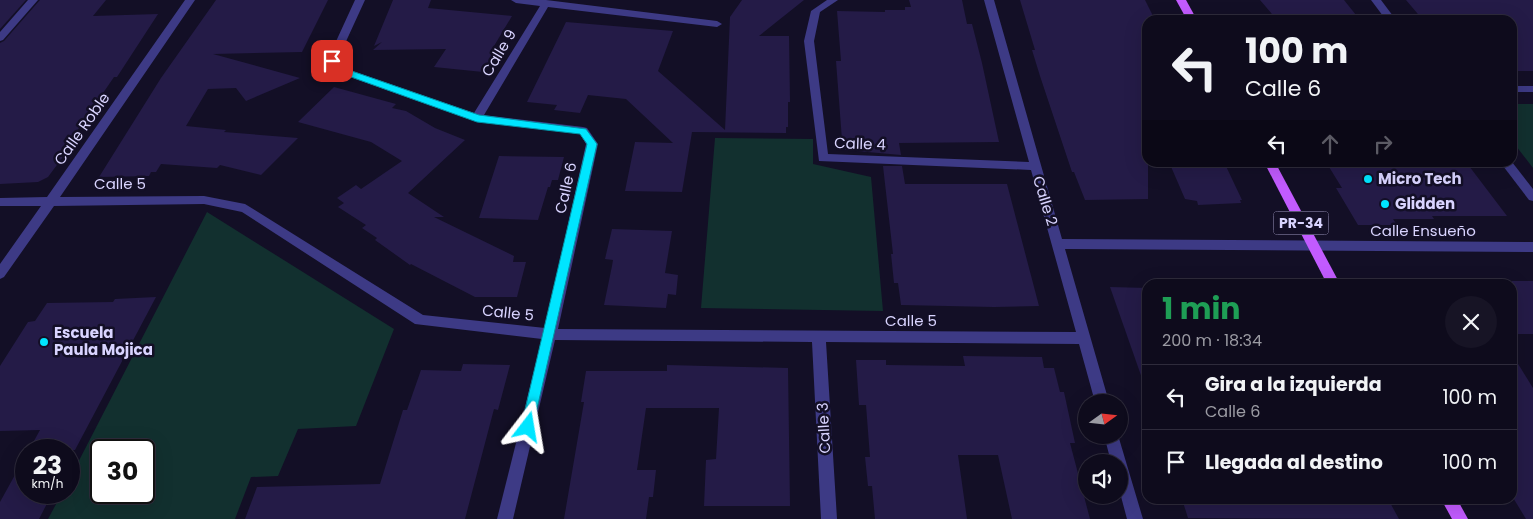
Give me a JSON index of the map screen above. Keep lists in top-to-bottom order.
{
  "streets": {
    "main road": ["PR-34"],
    "street": [
      "Calle 9",
      "Calle Roble",
      "Calle 4",
      "Calle 5",
      "Calle 6",
      "Calle 2",
      "Calle Ensueño",
      "Calle 3"
    ]
  },
  "crossings": [
    ["Calle 9", "Calle 6"],
    ["Calle Roble", "Calle 5"],
    ["Calle 4", "Calle 2"],
    ["Calle 5", "Calle 6"],
    ["Calle 5", "Calle 2"],
    ["Calle 5", "Calle 3"],
    ["Calle 2", "Calle Ensueño"],
    ["PR-34", "Calle Ensueño"]
  ],
  "places": ["Micro Tech", "Glidden", "Escuela Paula Mojica"],
  "north": "right",
  "page": {
    "turn": ["100 m", "Calle 6"],
    "heading": ["1 min", "200 m · 18:34"],
    "list": [
      {
        "name": "Gira a la izquierda",
        "note": "Calle 6",
        "value": "100 m"
      },
      {
        "name": "Llegada al destino",
        "value": "100 m"
      }
    ],
    "speed": "23 km/h",
    "limit": "30"
  }
}
